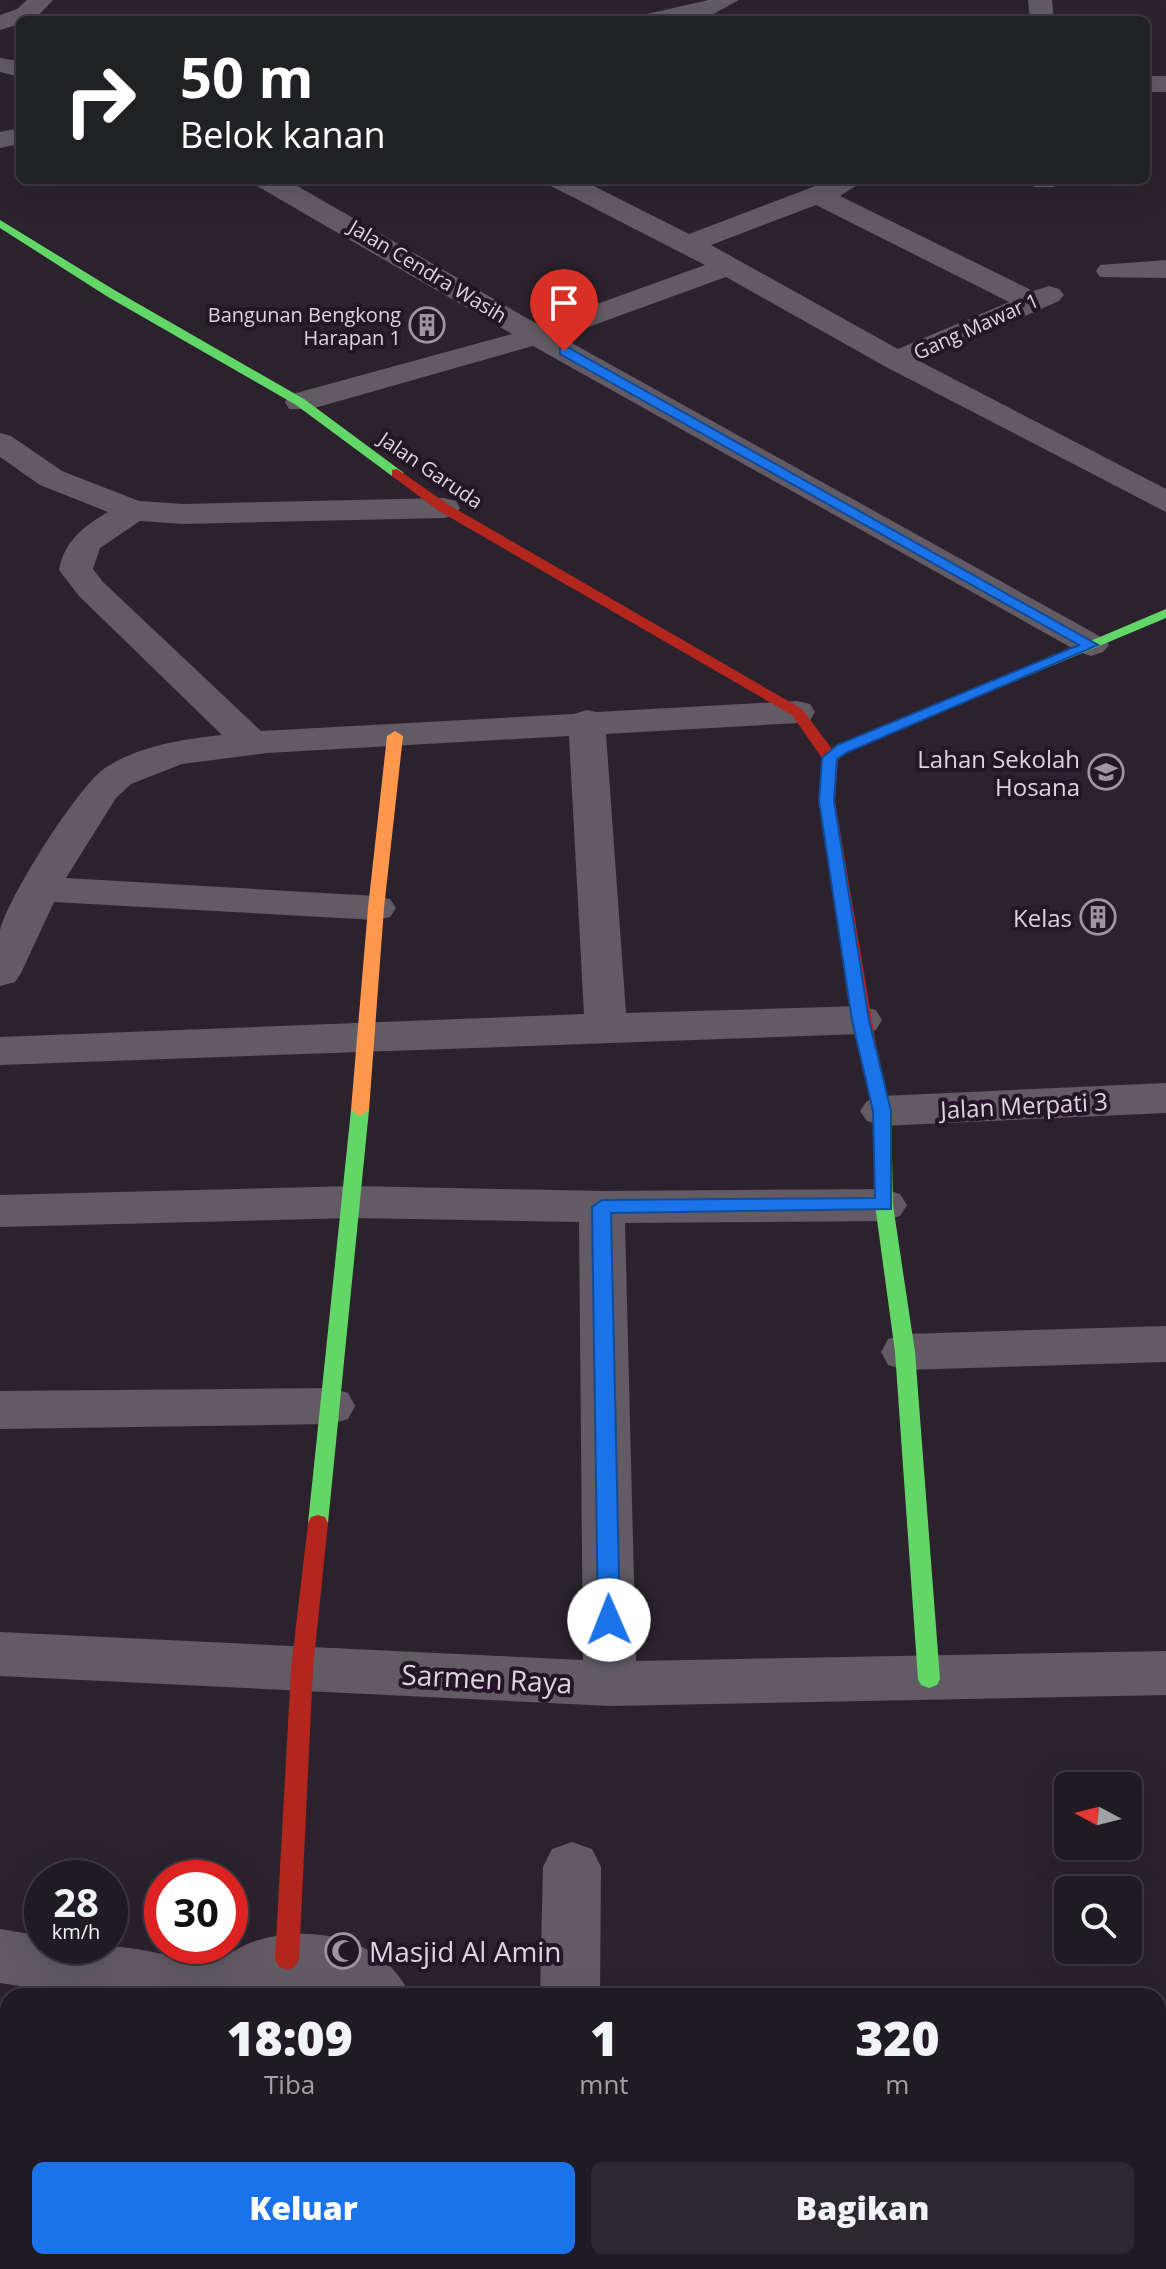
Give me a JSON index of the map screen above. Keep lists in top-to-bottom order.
{
  "streets": {
    "street": [
      "Jalan Cendra Wasih",
      "Gang Mawar 1",
      "Jalan Garuda",
      "Jalan Merpati 3",
      "Sarmen Raya"
    ]
  },
  "places": {
    "building": ["Bangunan Bengkong Harapan 1", "Kelas"],
    "school or university": ["Lahan Sekolah Hosana"],
    "mosque": ["Masjid Al Amin"]
  },
  "north": "left",
  "page": {
    "turn": ["50 m", "Belok kanan"],
    "speed": "28 km/h",
    "limit": "30",
    "eta": [
      "18:09",
      "Tiba",
      "1",
      "mnt",
      "320",
      "m"
    ],
    "buttons": ["Keluar", "Bagikan"]
  }
}
